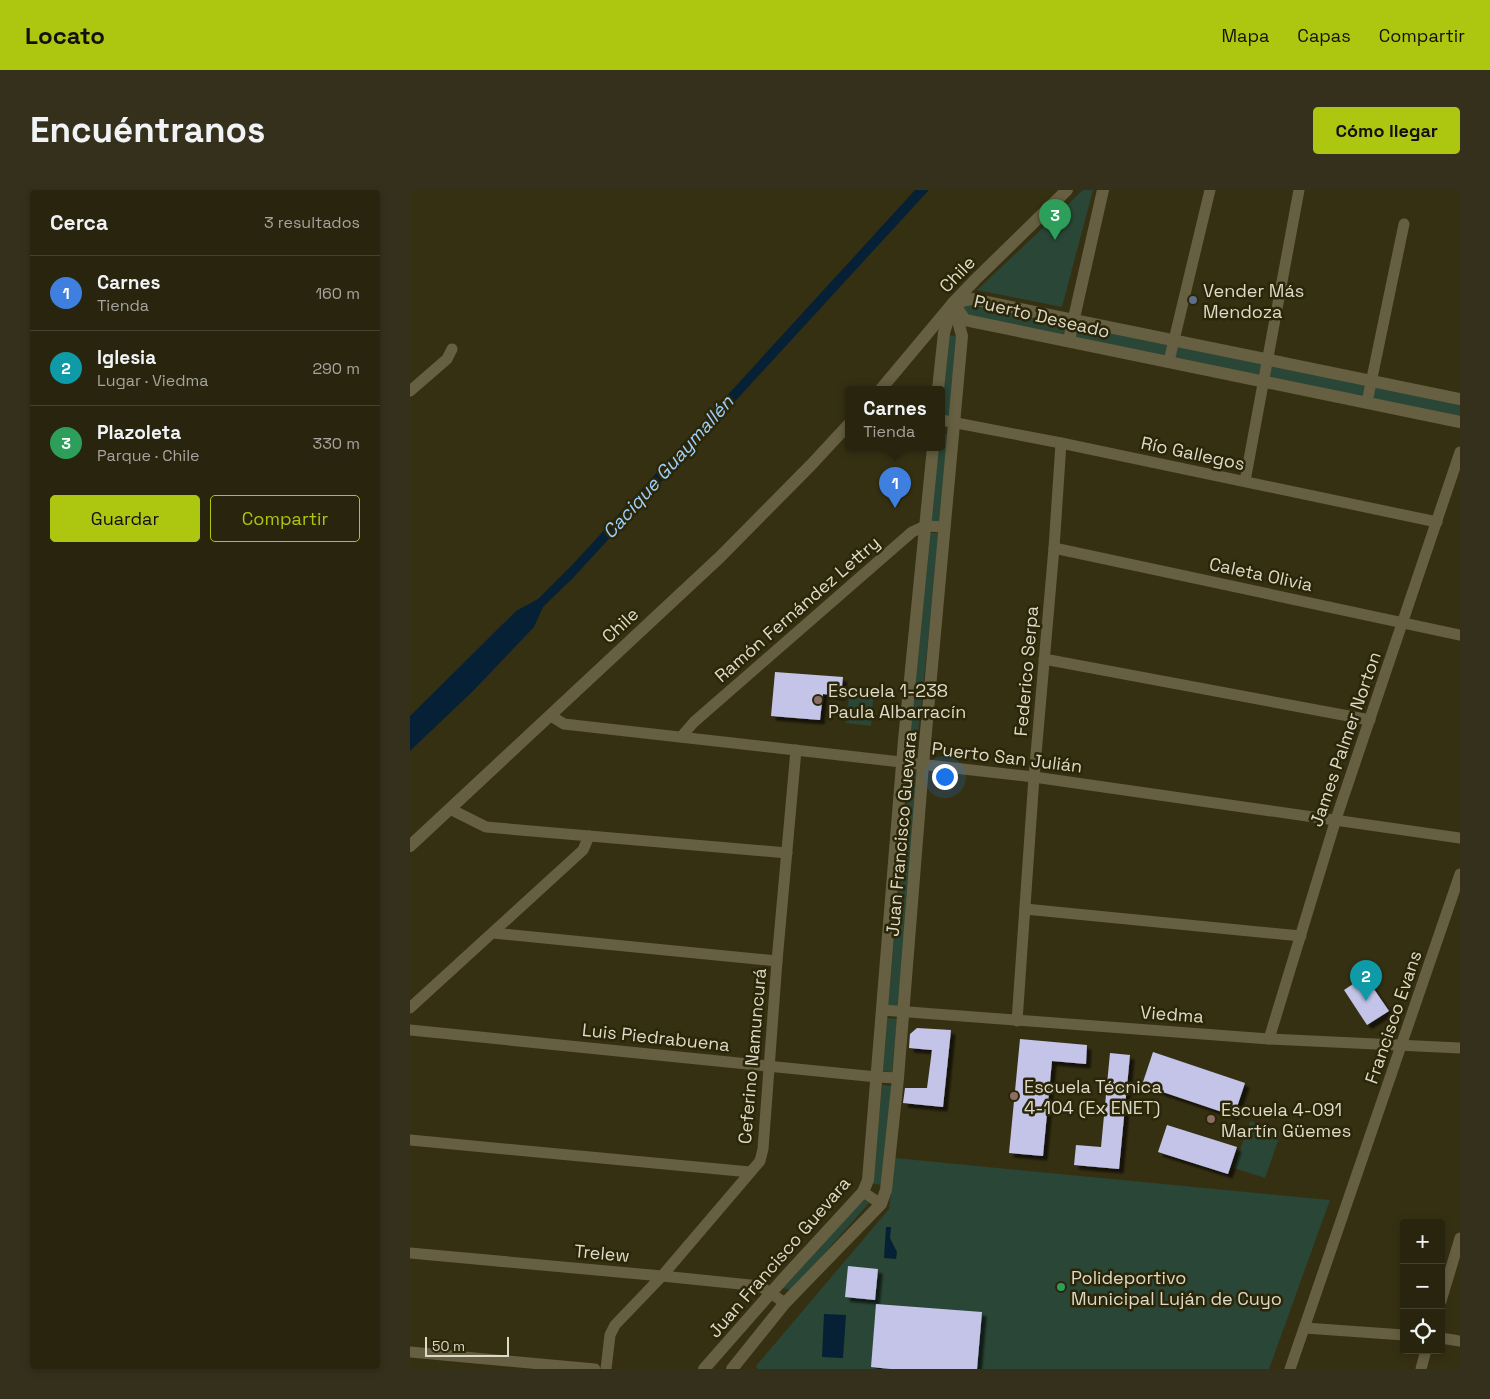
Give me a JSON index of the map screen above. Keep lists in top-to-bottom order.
{
  "streets": {
    "street": [
      "Chile",
      "Puerto Deseado",
      "Río Gallegos",
      "Caleta Olivia",
      "Ramón Fernández Lettry",
      "Federico Serpa",
      "James Palmer Norton",
      "Puerto San Julián",
      "Juan Francisco Guevara",
      "Viedma",
      "Francisco Evans",
      "Luis Piedrabuena",
      "Ceferino Namuncurá",
      "Trelew"
    ]
  },
  "crossings": [
    ["Chile", "Puerto Deseado"],
    ["Chile", "Puerto San Julián"],
    ["Chile", "Juan Francisco Guevara"],
    ["Puerto Deseado", "Juan Francisco Guevara"],
    ["Río Gallegos", "Federico Serpa"],
    ["Río Gallegos", "James Palmer Norton"],
    ["Río Gallegos", "Juan Francisco Guevara"],
    ["Caleta Olivia", "Federico Serpa"],
    ["Caleta Olivia", "James Palmer Norton"],
    ["Ramón Fernández Lettry", "Puerto San Julián"],
    ["Ramón Fernández Lettry", "Juan Francisco Guevara"],
    ["Federico Serpa", "Puerto San Julián"],
    ["Federico Serpa", "Viedma"],
    ["James Palmer Norton", "Puerto San Julián"],
    ["James Palmer Norton", "Viedma"],
    ["Puerto San Julián", "Juan Francisco Guevara"],
    ["Puerto San Julián", "Ceferino Namuncurá"],
    ["Juan Francisco Guevara", "Viedma"],
    ["Juan Francisco Guevara", "Luis Piedrabuena"],
    ["Juan Francisco Guevara", "Trelew"],
    ["Viedma", "Francisco Evans"],
    ["Luis Piedrabuena", "Ceferino Namuncurá"],
    ["Ceferino Namuncurá", "Trelew"]
  ],
  "water": ["Cacique Guaymallén"],
  "places": [
    "Vender Más Mendoza",
    "Escuela 1-238 Paula Albarracín",
    "Escuela Técnica 4-104 (Ex ENET)",
    "Escuela 4-091 Martín Güemes",
    "Polideportivo Municipal Luján de Cuyo"
  ],
  "scale_bar": "50 m",
  "page": {
    "header": "Locato",
    "nav": ["Mapa", "Capas", "Compartir"],
    "buttons": [
      "Cómo llegar",
      ["Guardar", "Compartir"]
    ],
    "title": "Encuéntranos",
    "heading": ["Cerca", "3 resultados"],
    "pins": ["3", "1", "2"],
    "list": [
      {
        "mark": "1",
        "name": "Carnes",
        "note": "Tienda",
        "value": "160 m"
      },
      {
        "mark": "2",
        "name": "Iglesia",
        "note": "Lugar · Viedma",
        "value": "290 m"
      },
      {
        "mark": "3",
        "name": "Plazoleta",
        "note": "Parque · Chile",
        "value": "330 m"
      }
    ],
    "popup": ["Carnes", "Tienda"],
    "map_buttons": ["+", "−"],
    "scale": "50 m"
  }
}
